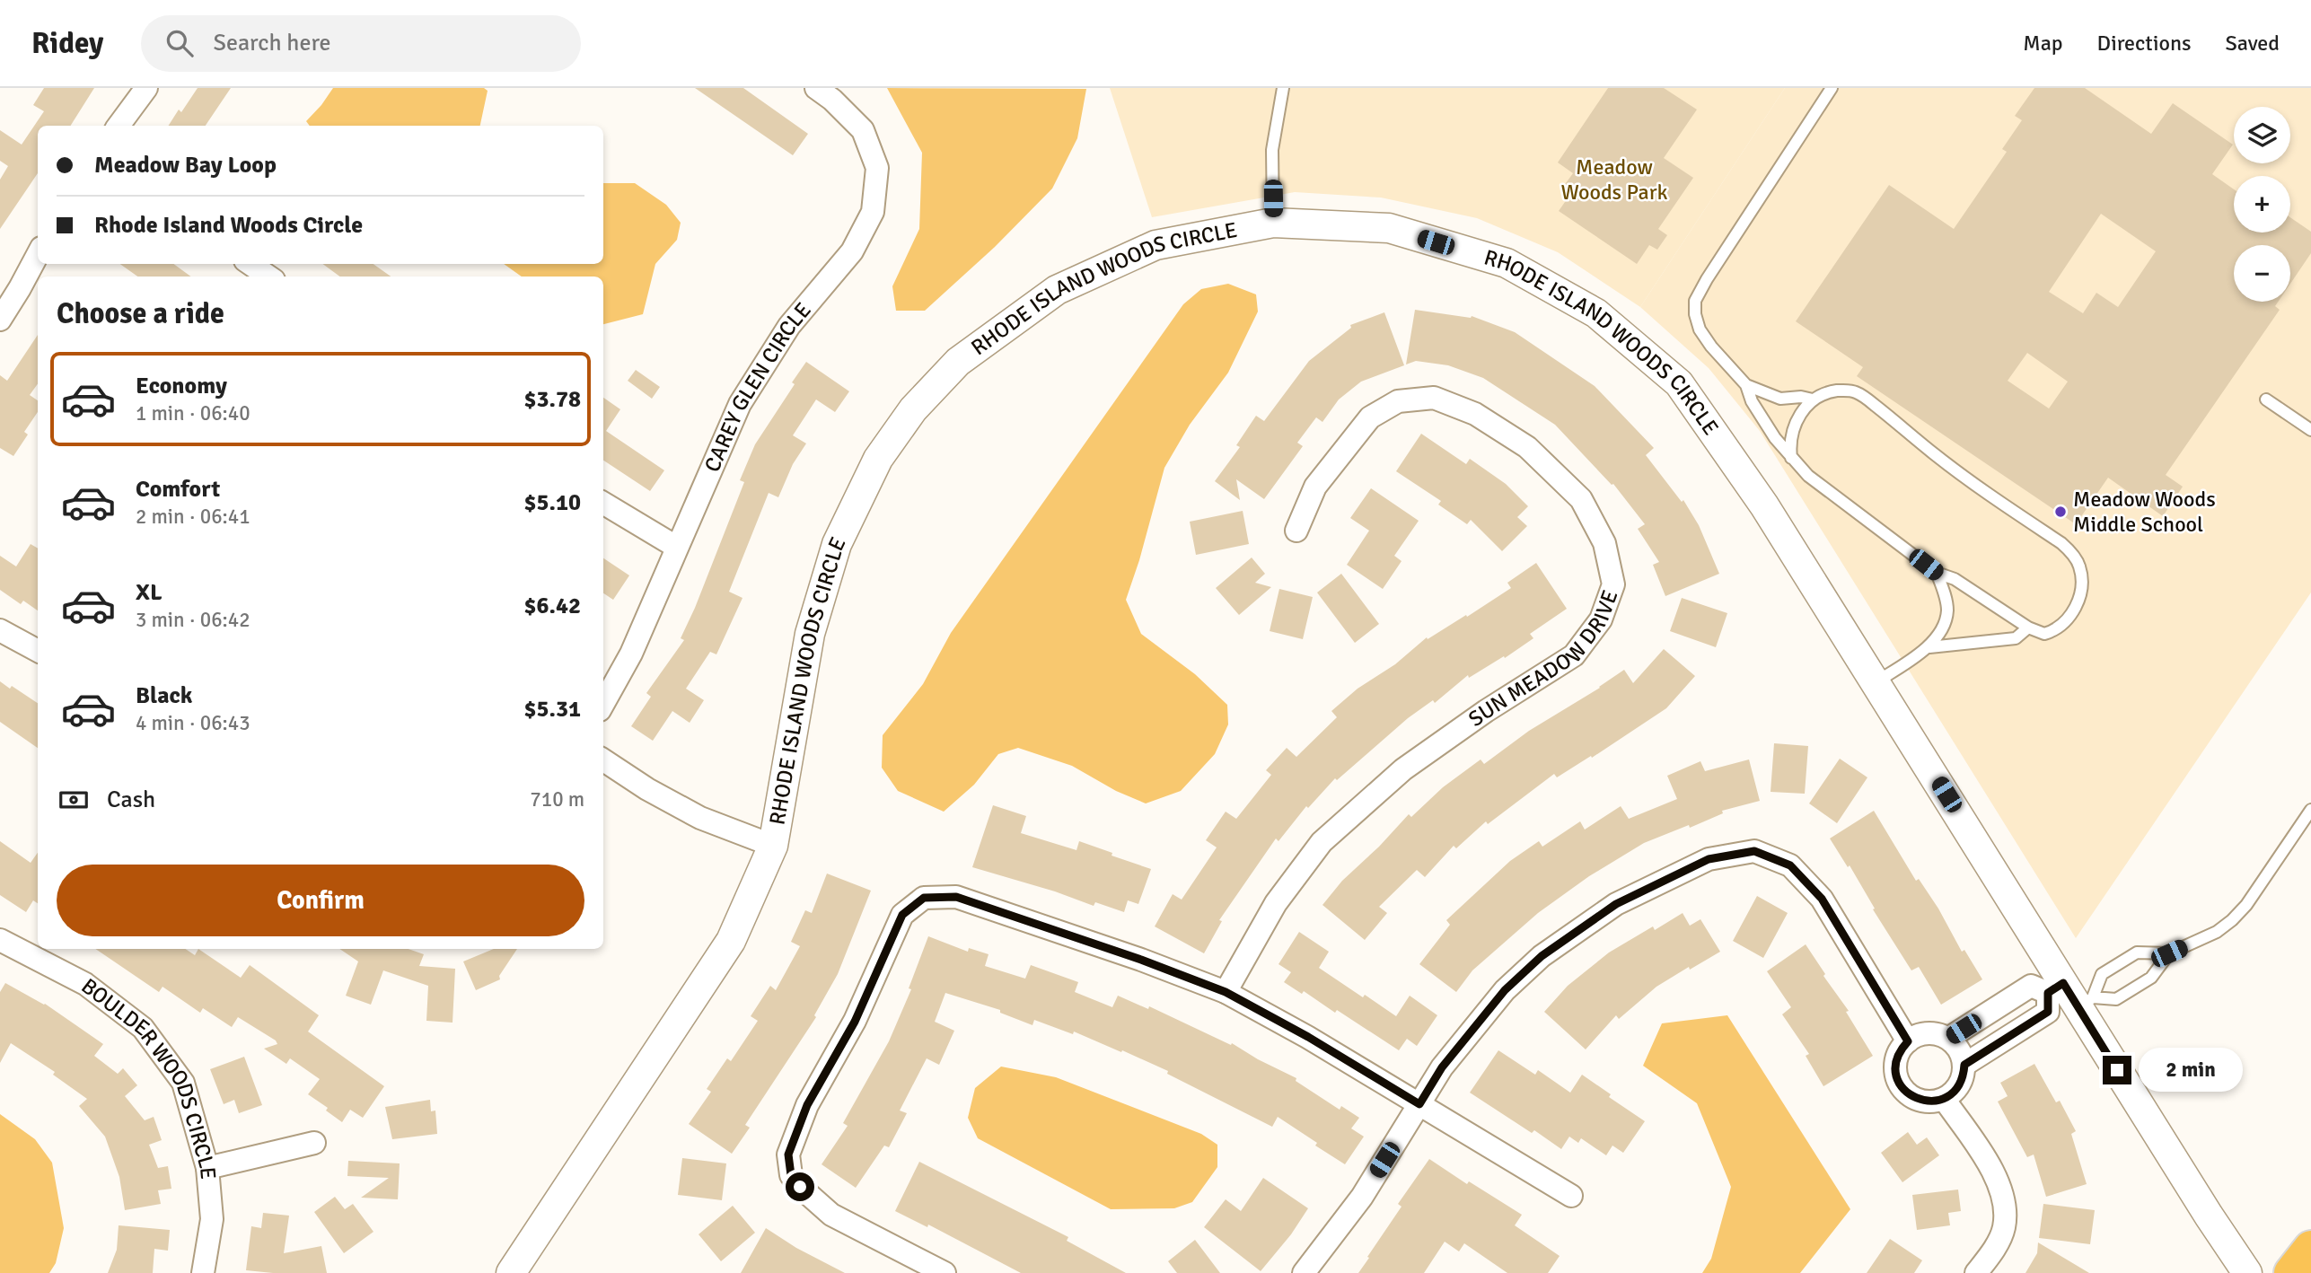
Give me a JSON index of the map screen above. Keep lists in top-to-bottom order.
{
  "streets": {
    "street": [
      "RHODE ISLAND WOODS CIRCLE",
      "CAREY GLEN CIRCLE",
      "SUN MEADOW DRIVE",
      "BOULDER WOODS CIRCLE"
    ]
  },
  "parks": ["Meadow Woods Park"],
  "places": ["Meadow Woods Middle School"],
  "page": {
    "header": "Ridey",
    "search": "Search here",
    "nav": ["Map", "Directions", "Saved"],
    "map_buttons": ["+", "−"],
    "banner": ["Meadow Bay Loop", "Rhode Island Woods Circle"],
    "heading": "Choose a ride",
    "list": [
      {
        "name": "Economy",
        "note": "1 min · 06:40",
        "value": "$3.78"
      },
      {
        "name": "Comfort",
        "note": "2 min · 06:41",
        "value": "$5.10"
      },
      {
        "name": "XL",
        "note": "3 min · 06:42",
        "value": "$6.42"
      },
      {
        "name": "Black",
        "note": "4 min · 06:43",
        "value": "$5.31"
      }
    ],
    "pay": ["Cash", "710 m"],
    "buttons": "Confirm",
    "bubble": "2 min"
  }
}
